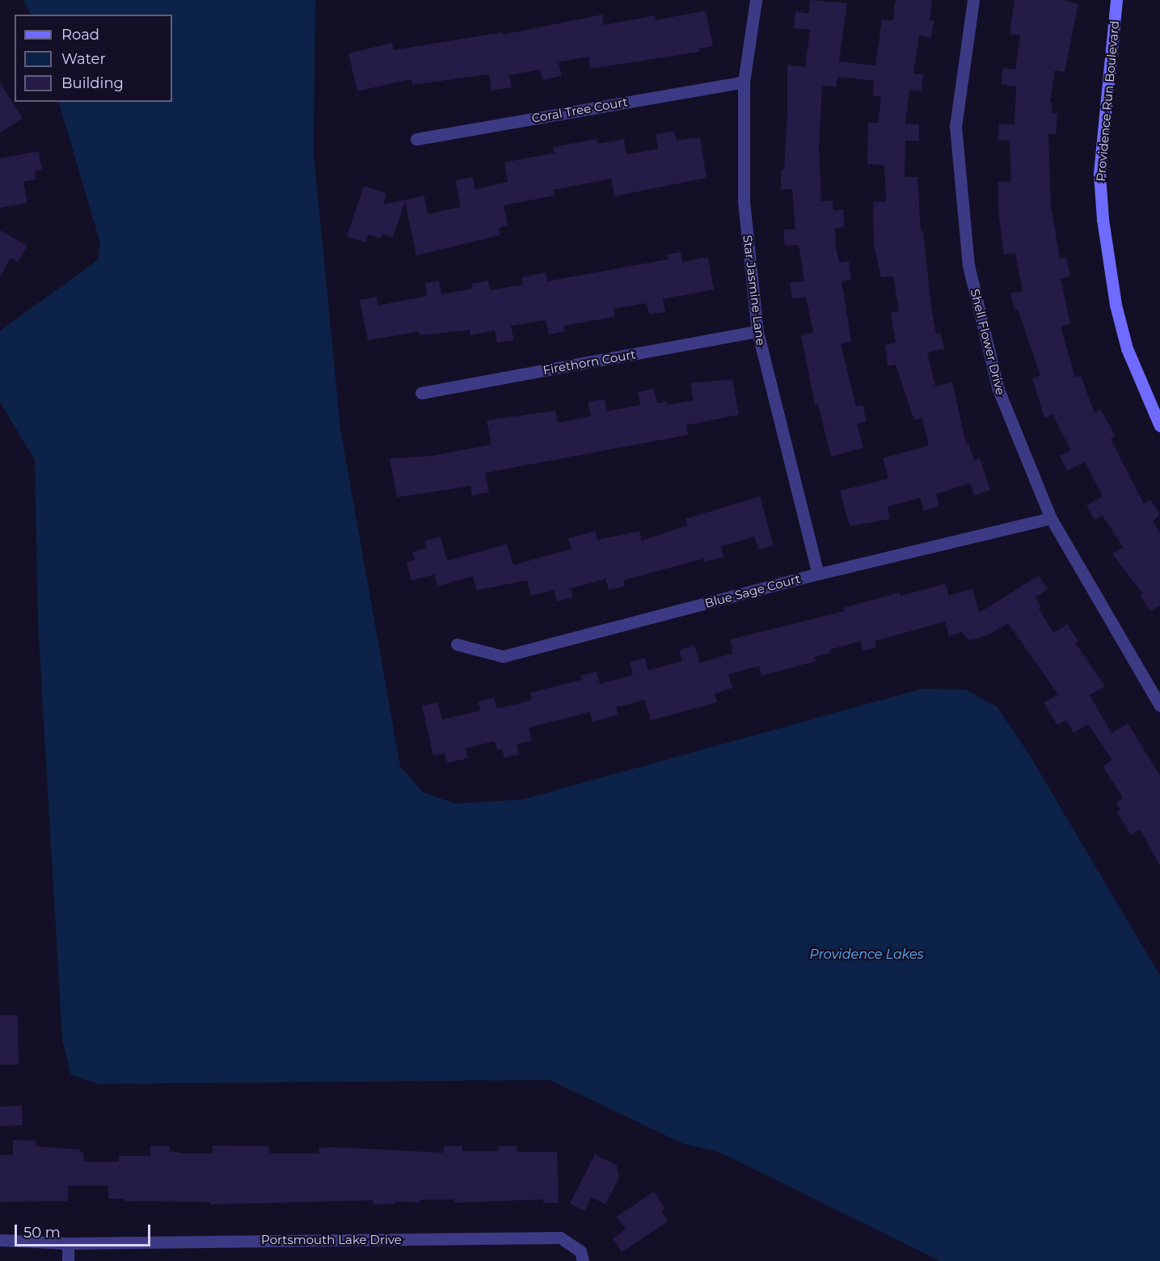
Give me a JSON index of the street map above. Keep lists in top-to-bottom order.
{
  "streets": {
    "street": [
      "Providence Run Boulevard",
      "Coral Tree Court",
      "Star Jasmine Lane",
      "Shell Flower Drive",
      "Firethorn Court",
      "Blue Sage Court",
      "Portsmouth Lake Drive"
    ]
  },
  "crossings": [
    ["Coral Tree Court", "Star Jasmine Lane"],
    ["Star Jasmine Lane", "Firethorn Court"],
    ["Star Jasmine Lane", "Blue Sage Court"],
    ["Shell Flower Drive", "Blue Sage Court"]
  ],
  "water": ["Providence Lakes"],
  "legend": ["Road", "Water", "Building"],
  "scale_bar": "50 m"
}
